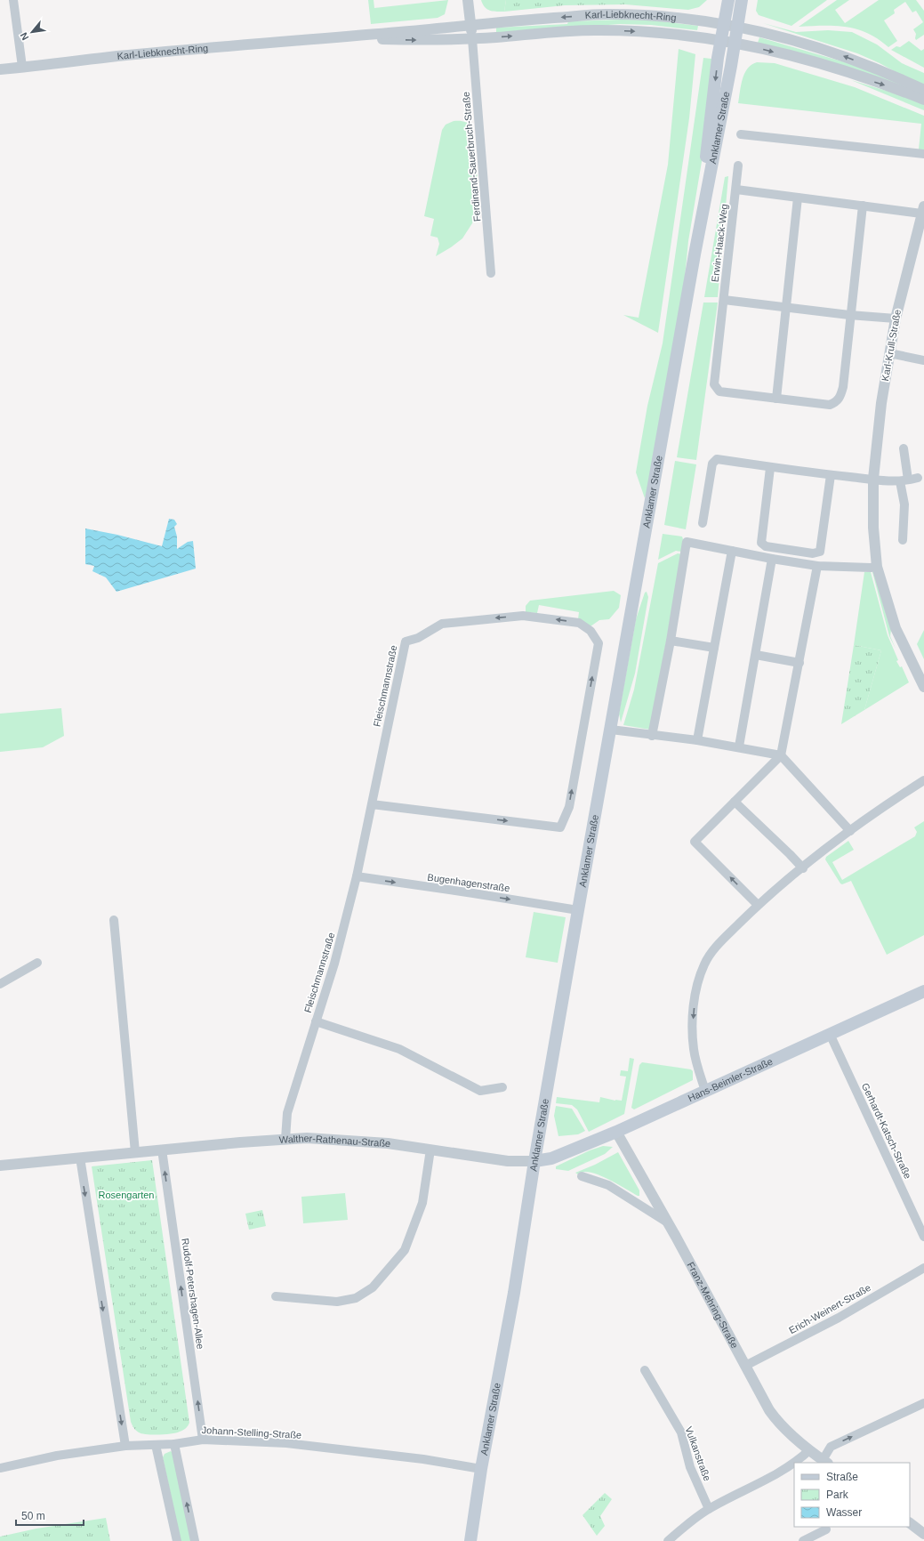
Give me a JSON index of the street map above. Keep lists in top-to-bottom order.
{
  "streets": {
    "main road": ["Anklamer Straße", "Hans-Beimler-Straße"],
    "street": [
      "Karl-Liebknecht-Ring",
      "Ferdinand-Sauerbruch-Straße",
      "Erwin-Haack-Weg",
      "Karl-Krull-Straße",
      "Fleischmannstraße",
      "Bugenhagenstraße",
      "Gerhardt-Katsch-Straße",
      "Walther-Rathenau-Straße",
      "Rudolf-Petershagen-Allee",
      "Franz-Mehring-Straße",
      "Erich-Weinert-Straße",
      "Johann-Stelling-Straße",
      "Vulkanstraße"
    ]
  },
  "crossings": [
    ["Karl-Liebknecht-Ring", "Anklamer Straße"],
    ["Karl-Liebknecht-Ring", "Ferdinand-Sauerbruch-Straße"],
    ["Anklamer Straße", "Bugenhagenstraße"],
    ["Anklamer Straße", "Hans-Beimler-Straße"],
    ["Anklamer Straße", "Walther-Rathenau-Straße"],
    ["Anklamer Straße", "Johann-Stelling-Straße"],
    ["Erwin-Haack-Weg", "Karl-Krull-Straße"],
    ["Fleischmannstraße", "Bugenhagenstraße"],
    ["Fleischmannstraße", "Walther-Rathenau-Straße"],
    ["Hans-Beimler-Straße", "Gerhardt-Katsch-Straße"],
    ["Hans-Beimler-Straße", "Walther-Rathenau-Straße"],
    ["Hans-Beimler-Straße", "Franz-Mehring-Straße"],
    ["Walther-Rathenau-Straße", "Rudolf-Petershagen-Allee"],
    ["Rudolf-Petershagen-Allee", "Johann-Stelling-Straße"],
    ["Franz-Mehring-Straße", "Erich-Weinert-Straße"]
  ],
  "one_way": ["Bugenhagenstraße"],
  "parks": ["Rosengarten"],
  "legend": ["Straße", "Park", "Wasser"],
  "scale_bar": "50 m",
  "north": "bottom left"
}
